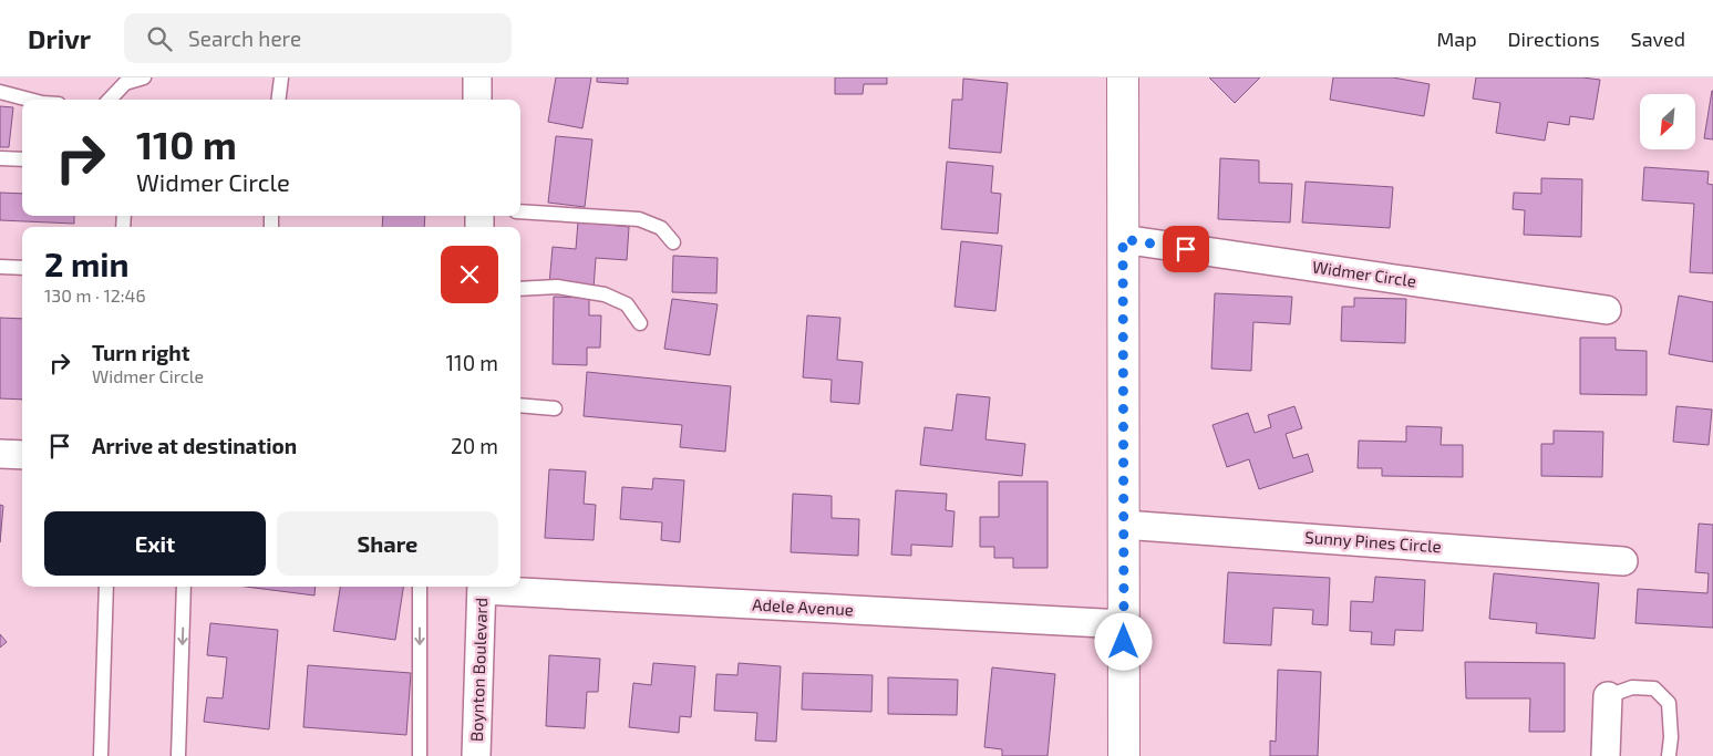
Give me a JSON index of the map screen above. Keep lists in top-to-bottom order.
{
  "streets": {
    "street": [
      "Widmer Circle",
      "Sunny Pines Circle",
      "Adele Avenue",
      "Boynton Boulevard"
    ]
  },
  "crossings": [
    ["Adele Avenue", "Boynton Boulevard"]
  ],
  "north": "bottom left",
  "page": {
    "header": "Drivr",
    "search": "Search here",
    "nav": ["Map", "Directions", "Saved"],
    "turn": ["110 m", "Widmer Circle"],
    "heading": ["2 min", "130 m · 12:46"],
    "list": [
      {
        "name": "Turn right",
        "note": "Widmer Circle",
        "value": "110 m"
      },
      {
        "name": "Arrive at destination",
        "value": "20 m"
      }
    ],
    "buttons": ["Exit", "Share"]
  }
}
